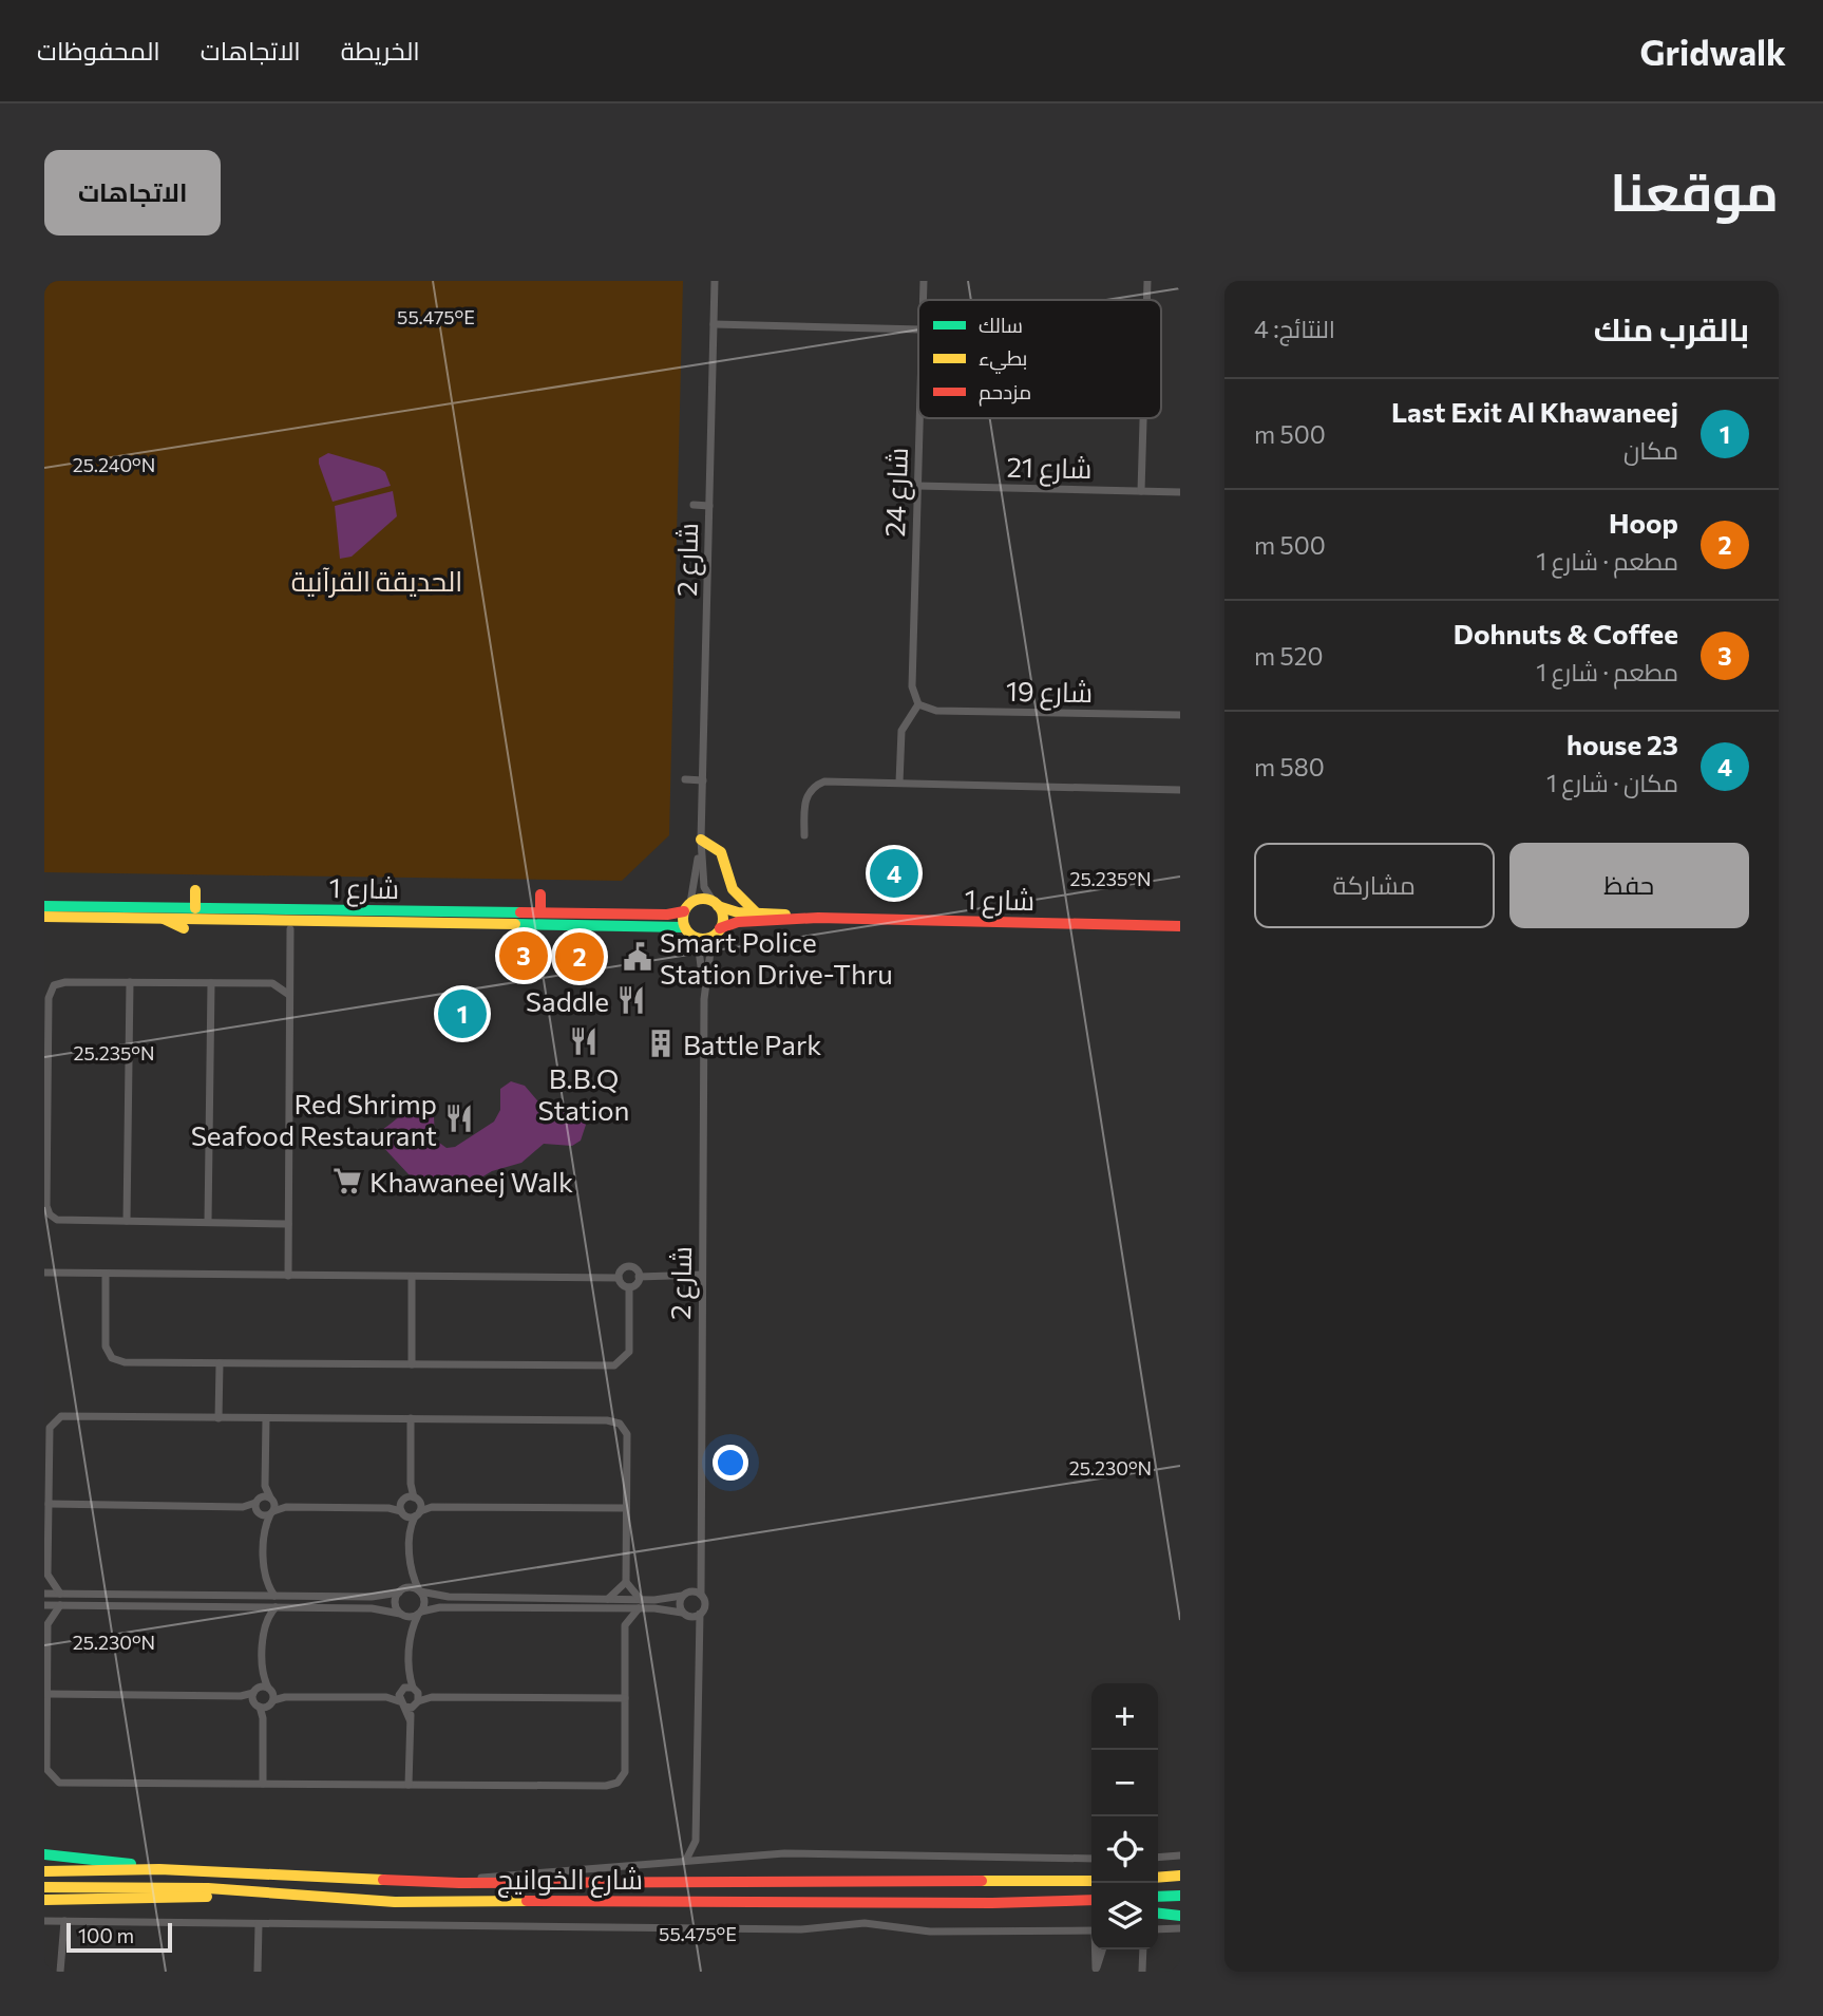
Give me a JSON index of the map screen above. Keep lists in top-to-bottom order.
{
  "streets": {
    "main road": ["شارع 1", "شارع الخوانيج"],
    "street": [
      "شارع 21",
      "شارع 24",
      "شارع 2",
      "شارع 19"
    ]
  },
  "crossings": [
    ["شارع 21", "شارع 24"],
    ["شارع 24", "شارع 19"],
    ["شارع 2", "شارع 1"]
  ],
  "parks": ["الحديقة القرآنية"],
  "places": {
    "public building": ["Smart Police Station Drive-Thru"],
    "restaurant": ["Saddle", "B.B.Q Station", "Red Shrimp Seafood Restaurant"],
    "building": ["Battle Park"],
    "supermarket": ["Khawaneej Walk"]
  },
  "legend": ["سالك", "بطيء", "مزدحم"],
  "scale_bar": "100 m",
  "page": {
    "header": "Gridwalk",
    "nav": ["الخريطة", "الاتجاهات", "المحفوظات"],
    "title": "موقعنا",
    "buttons": [
      "الاتجاهات",
      ["حفظ", "مشاركة"]
    ],
    "heading": ["بالقرب منك", "النتائج: 4"],
    "list": [
      {
        "mark": "1",
        "name": "Last Exit Al Khawaneej",
        "note": "مكان",
        "value": "500 m"
      },
      {
        "mark": "2",
        "name": "Hoop",
        "note": "مطعم · شارع 1",
        "value": "500 m"
      },
      {
        "mark": "3",
        "name": "Dohnuts & Coffee",
        "note": "مطعم · شارع 1",
        "value": "520 m"
      },
      {
        "mark": "4",
        "name": "house 23",
        "note": "مكان · شارع 1",
        "value": "580 m"
      }
    ],
    "pins": [
      "4",
      "3",
      "2",
      "1"
    ],
    "map_buttons": ["+", "−"],
    "scale": "100 m"
  },
  "coordinates": [
    "55.475°E",
    "25.240°N",
    "25.235°N",
    "25.230°N"
  ]
}
